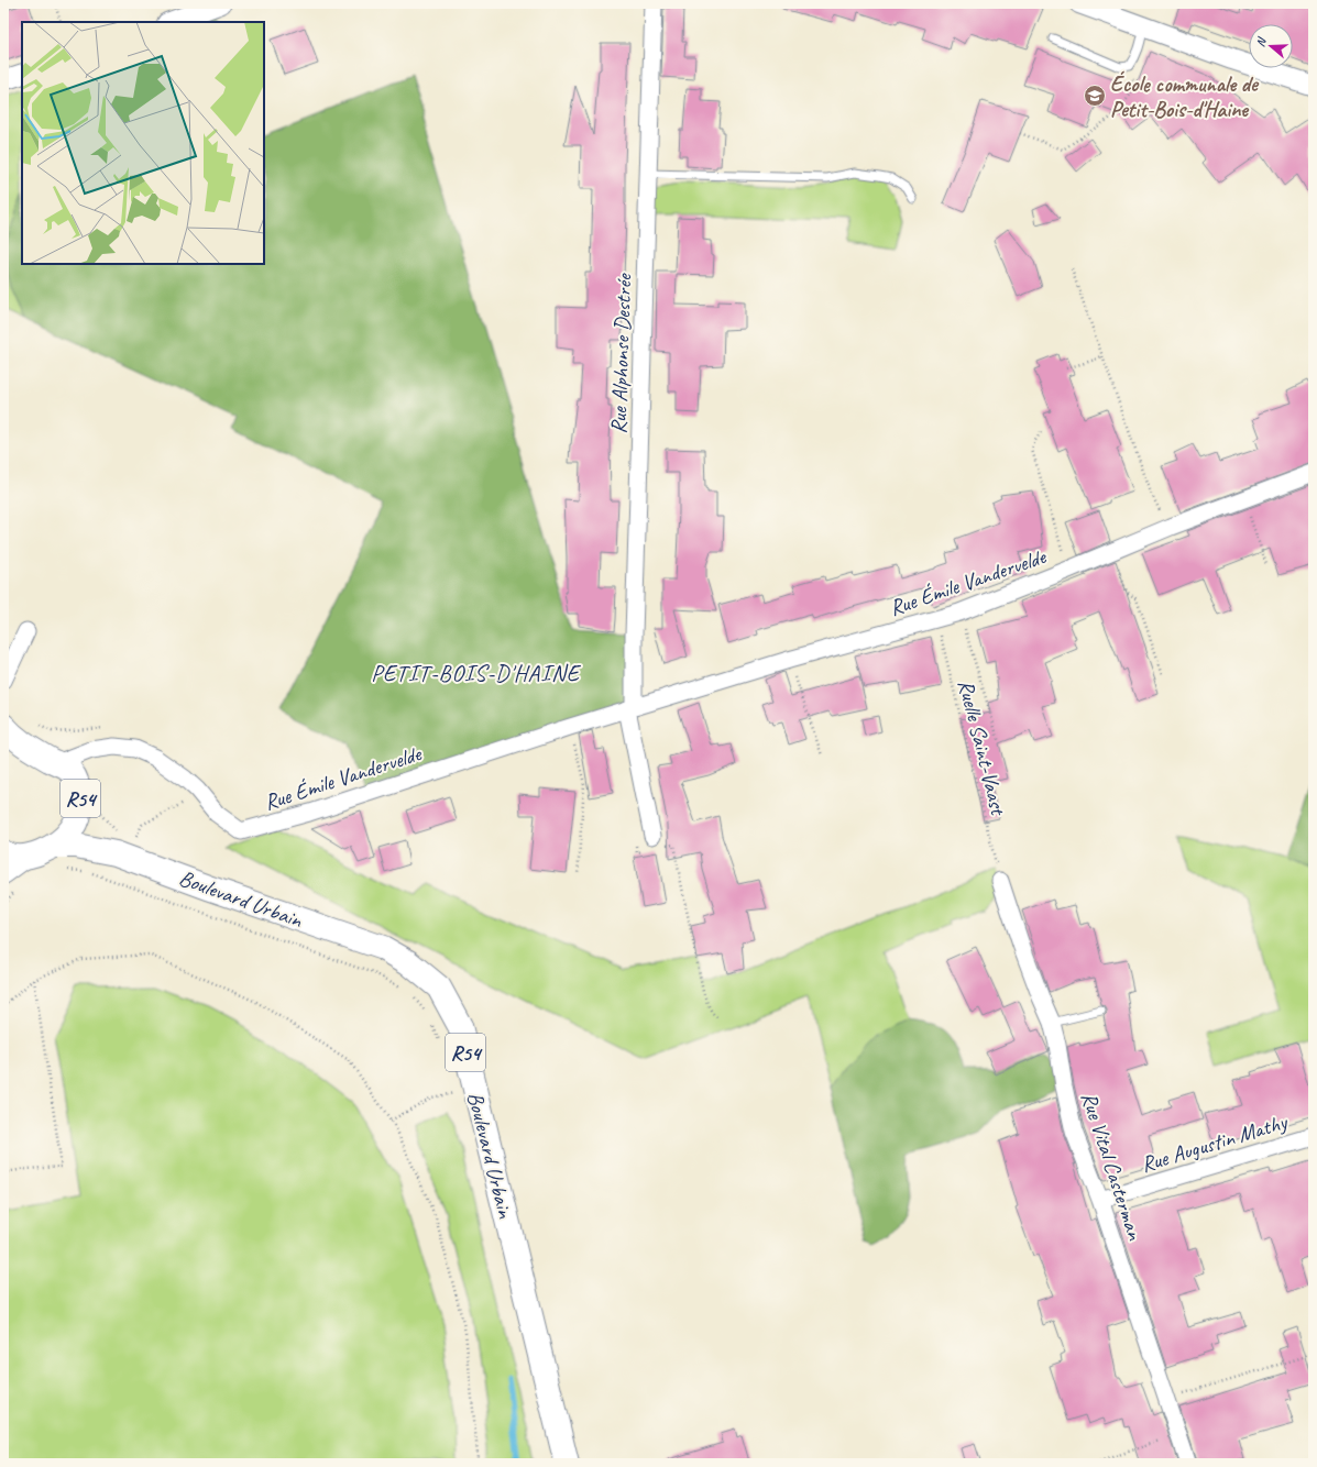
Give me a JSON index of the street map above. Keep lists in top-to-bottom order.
{
  "streets": {
    "main road": ["R54", "Boulevard Urbain"],
    "street": [
      "Rue Alphonse Destrée",
      "Rue Émile Vandervelde",
      "Rue Augustin Mathy",
      "Rue Vital Casterman"
    ],
    "path": ["Ruelle Saint-Vaast"]
  },
  "crossings": [
    ["Rue Alphonse Destrée", "Rue Émile Vandervelde"],
    ["Rue Émile Vandervelde", "Ruelle Saint-Vaast"],
    ["Rue Émile Vandervelde", "R54"],
    ["Ruelle Saint-Vaast", "Rue Vital Casterman"],
    ["R54", "Boulevard Urbain"],
    ["Rue Augustin Mathy", "Rue Vital Casterman"]
  ],
  "districts": ["PETIT-BOIS-D'HAINE"],
  "places": {
    "school or university": ["École communale de Petit-Bois-d'Haine"]
  },
  "north": "left"
}
